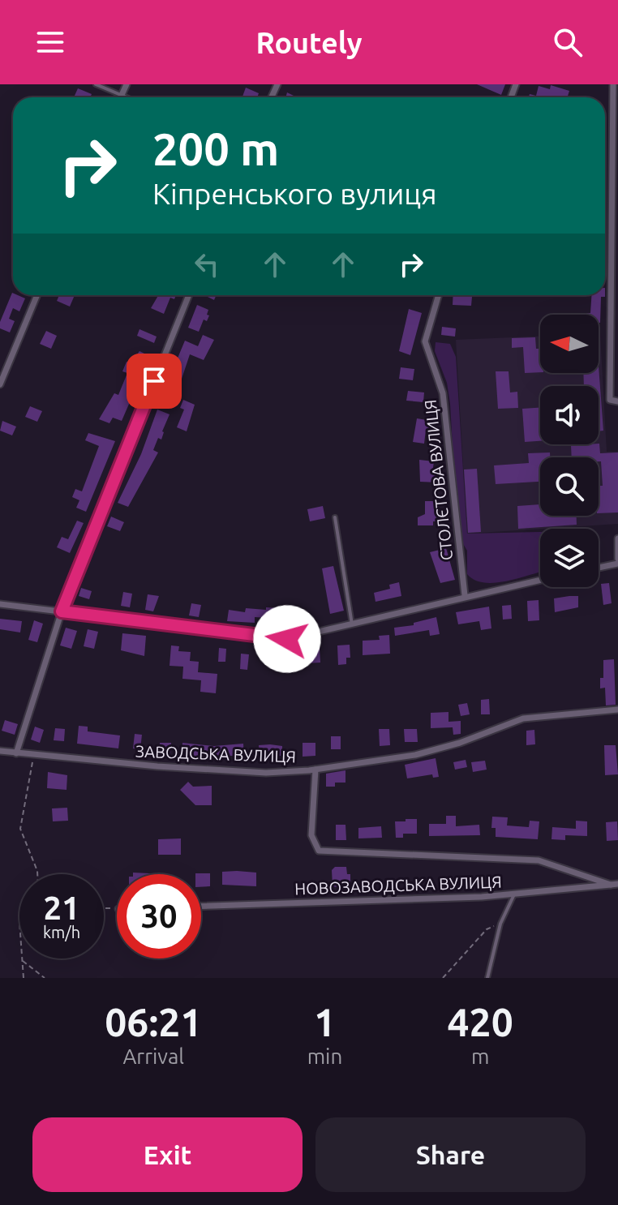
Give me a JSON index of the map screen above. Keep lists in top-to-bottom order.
{
  "streets": {
    "street": ["СТОЛЄТОВА ВУЛИЦЯ", "ЗАВОДСЬКА ВУЛИЦЯ", "НОВОЗАВОДСЬКА ВУЛИЦЯ"]
  },
  "crossings": [
    ["ЗАВОДСЬКА ВУЛИЦЯ", "НОВОЗАВОДСЬКА ВУЛИЦЯ"]
  ],
  "north": "left",
  "page": {
    "header": "Routely",
    "turn": ["200 m", "Кіпренського вулиця"],
    "speed": "21 km/h",
    "limit": "30",
    "eta": [
      "06:21",
      "Arrival",
      "1",
      "min",
      "420",
      "m"
    ],
    "buttons": ["Exit", "Share"]
  }
}
